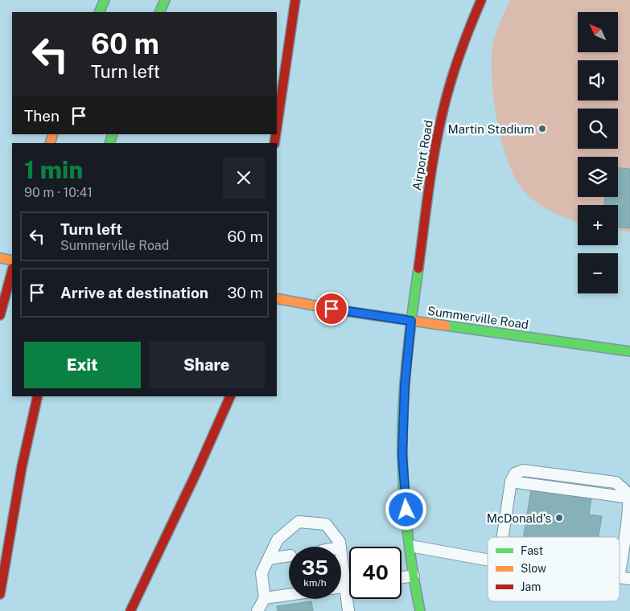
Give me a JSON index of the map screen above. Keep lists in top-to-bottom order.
{
  "streets": {
    "main road": ["Airport Road", "Summerville Road"]
  },
  "crossings": [
    ["Airport Road", "Summerville Road"]
  ],
  "places": ["Martin Stadium", "McDonald's"],
  "legend": ["Fast", "Slow", "Jam"],
  "north": "top left",
  "page": {
    "map_buttons": ["+", "−"],
    "turn": ["60 m", "Turn left"],
    "then": "Then",
    "heading": ["1 min", "90 m · 10:41"],
    "list": [
      {
        "name": "Turn left",
        "note": "Summerville Road",
        "value": "60 m"
      },
      {
        "name": "Arrive at destination",
        "value": "30 m"
      }
    ],
    "buttons": ["Exit", "Share"],
    "speed": "35 km/h",
    "limit": "40"
  }
}
